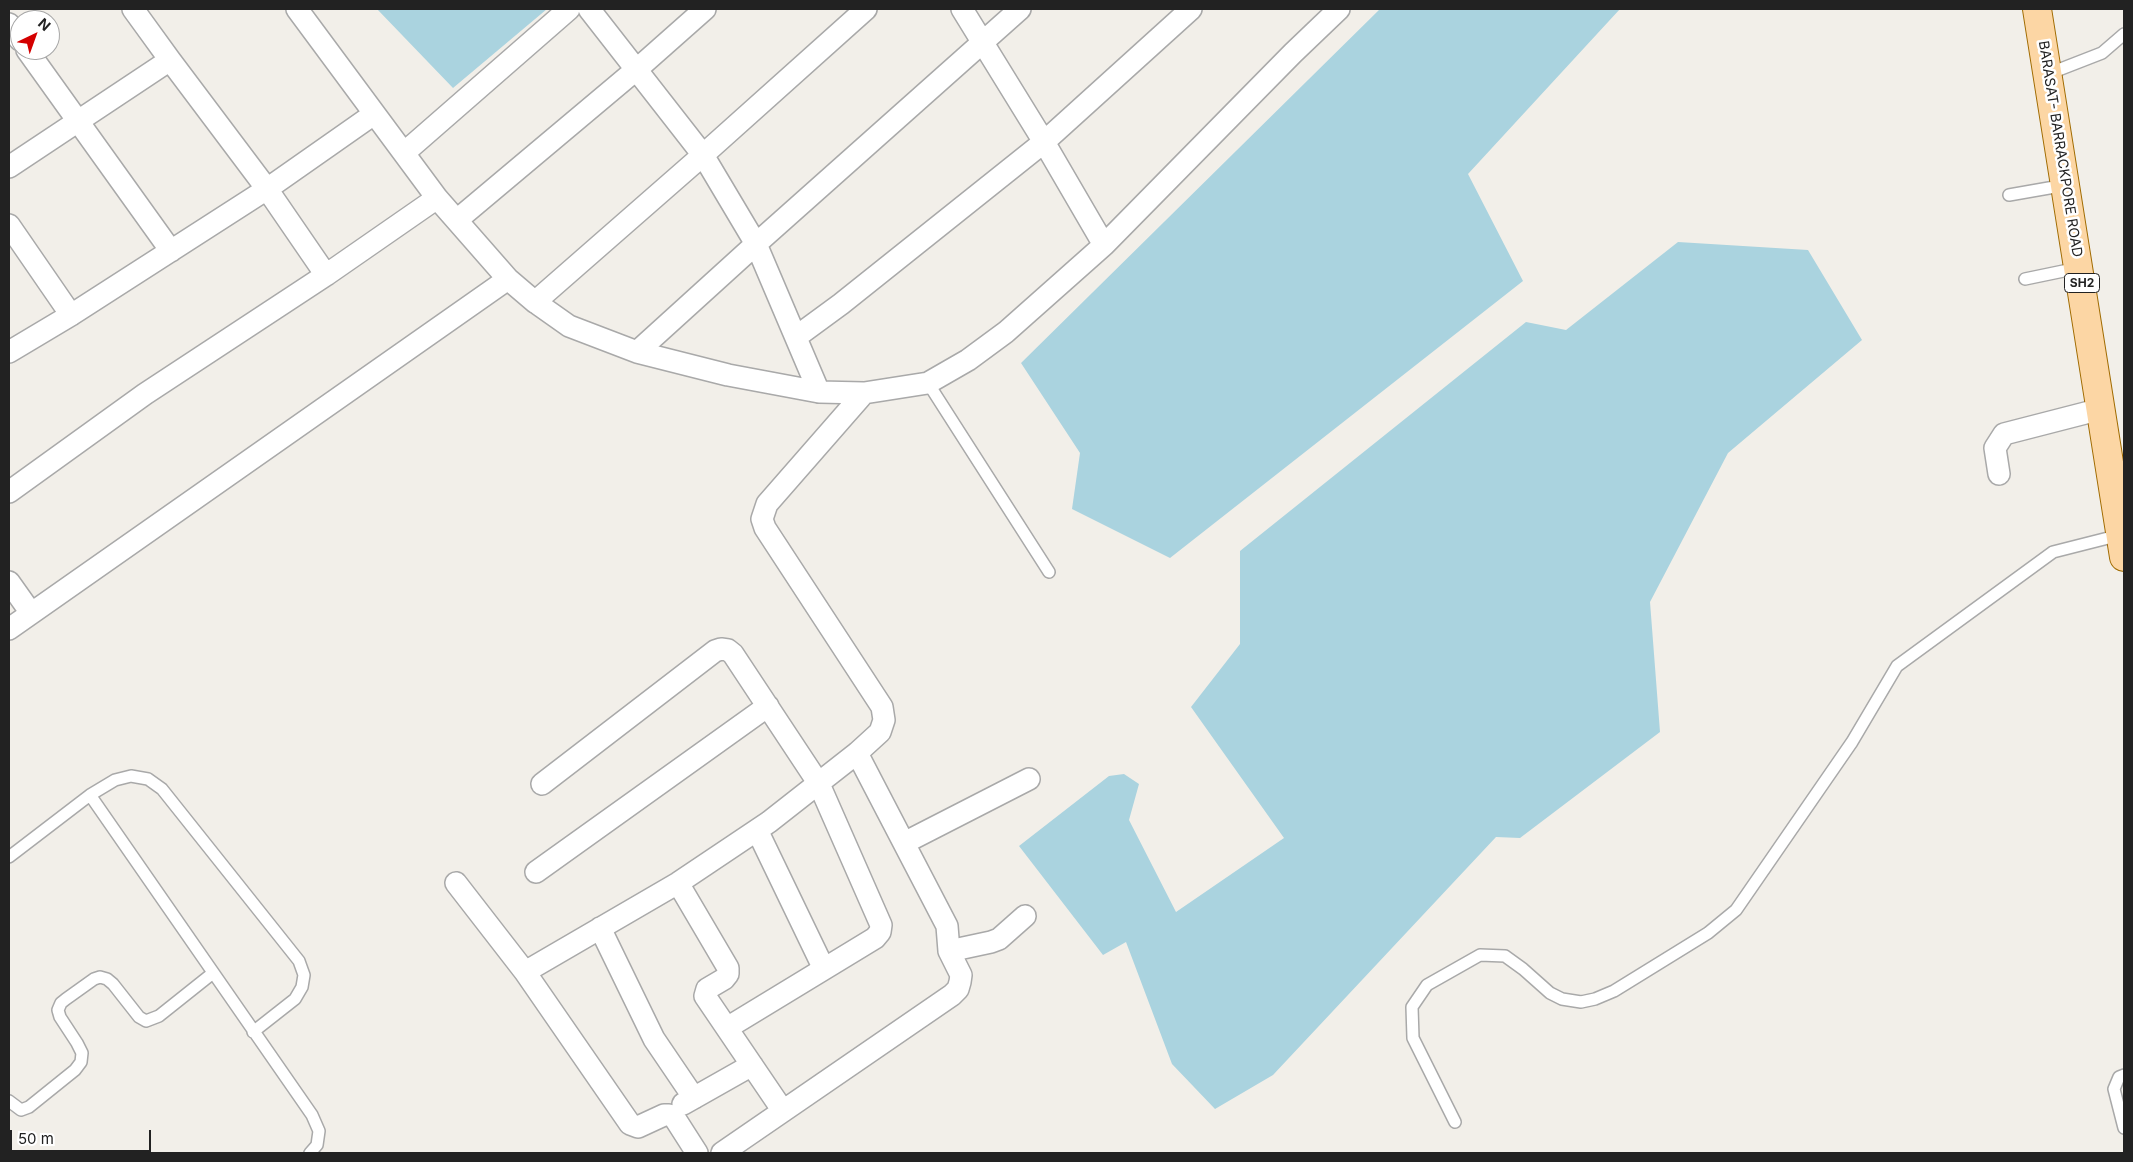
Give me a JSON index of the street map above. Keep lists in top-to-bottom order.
{
  "streets": {
    "main road": ["BARASAT- BARRACKPORE ROAD", "SH2"]
  },
  "scale_bar": "50 m",
  "north": "top right"
}
